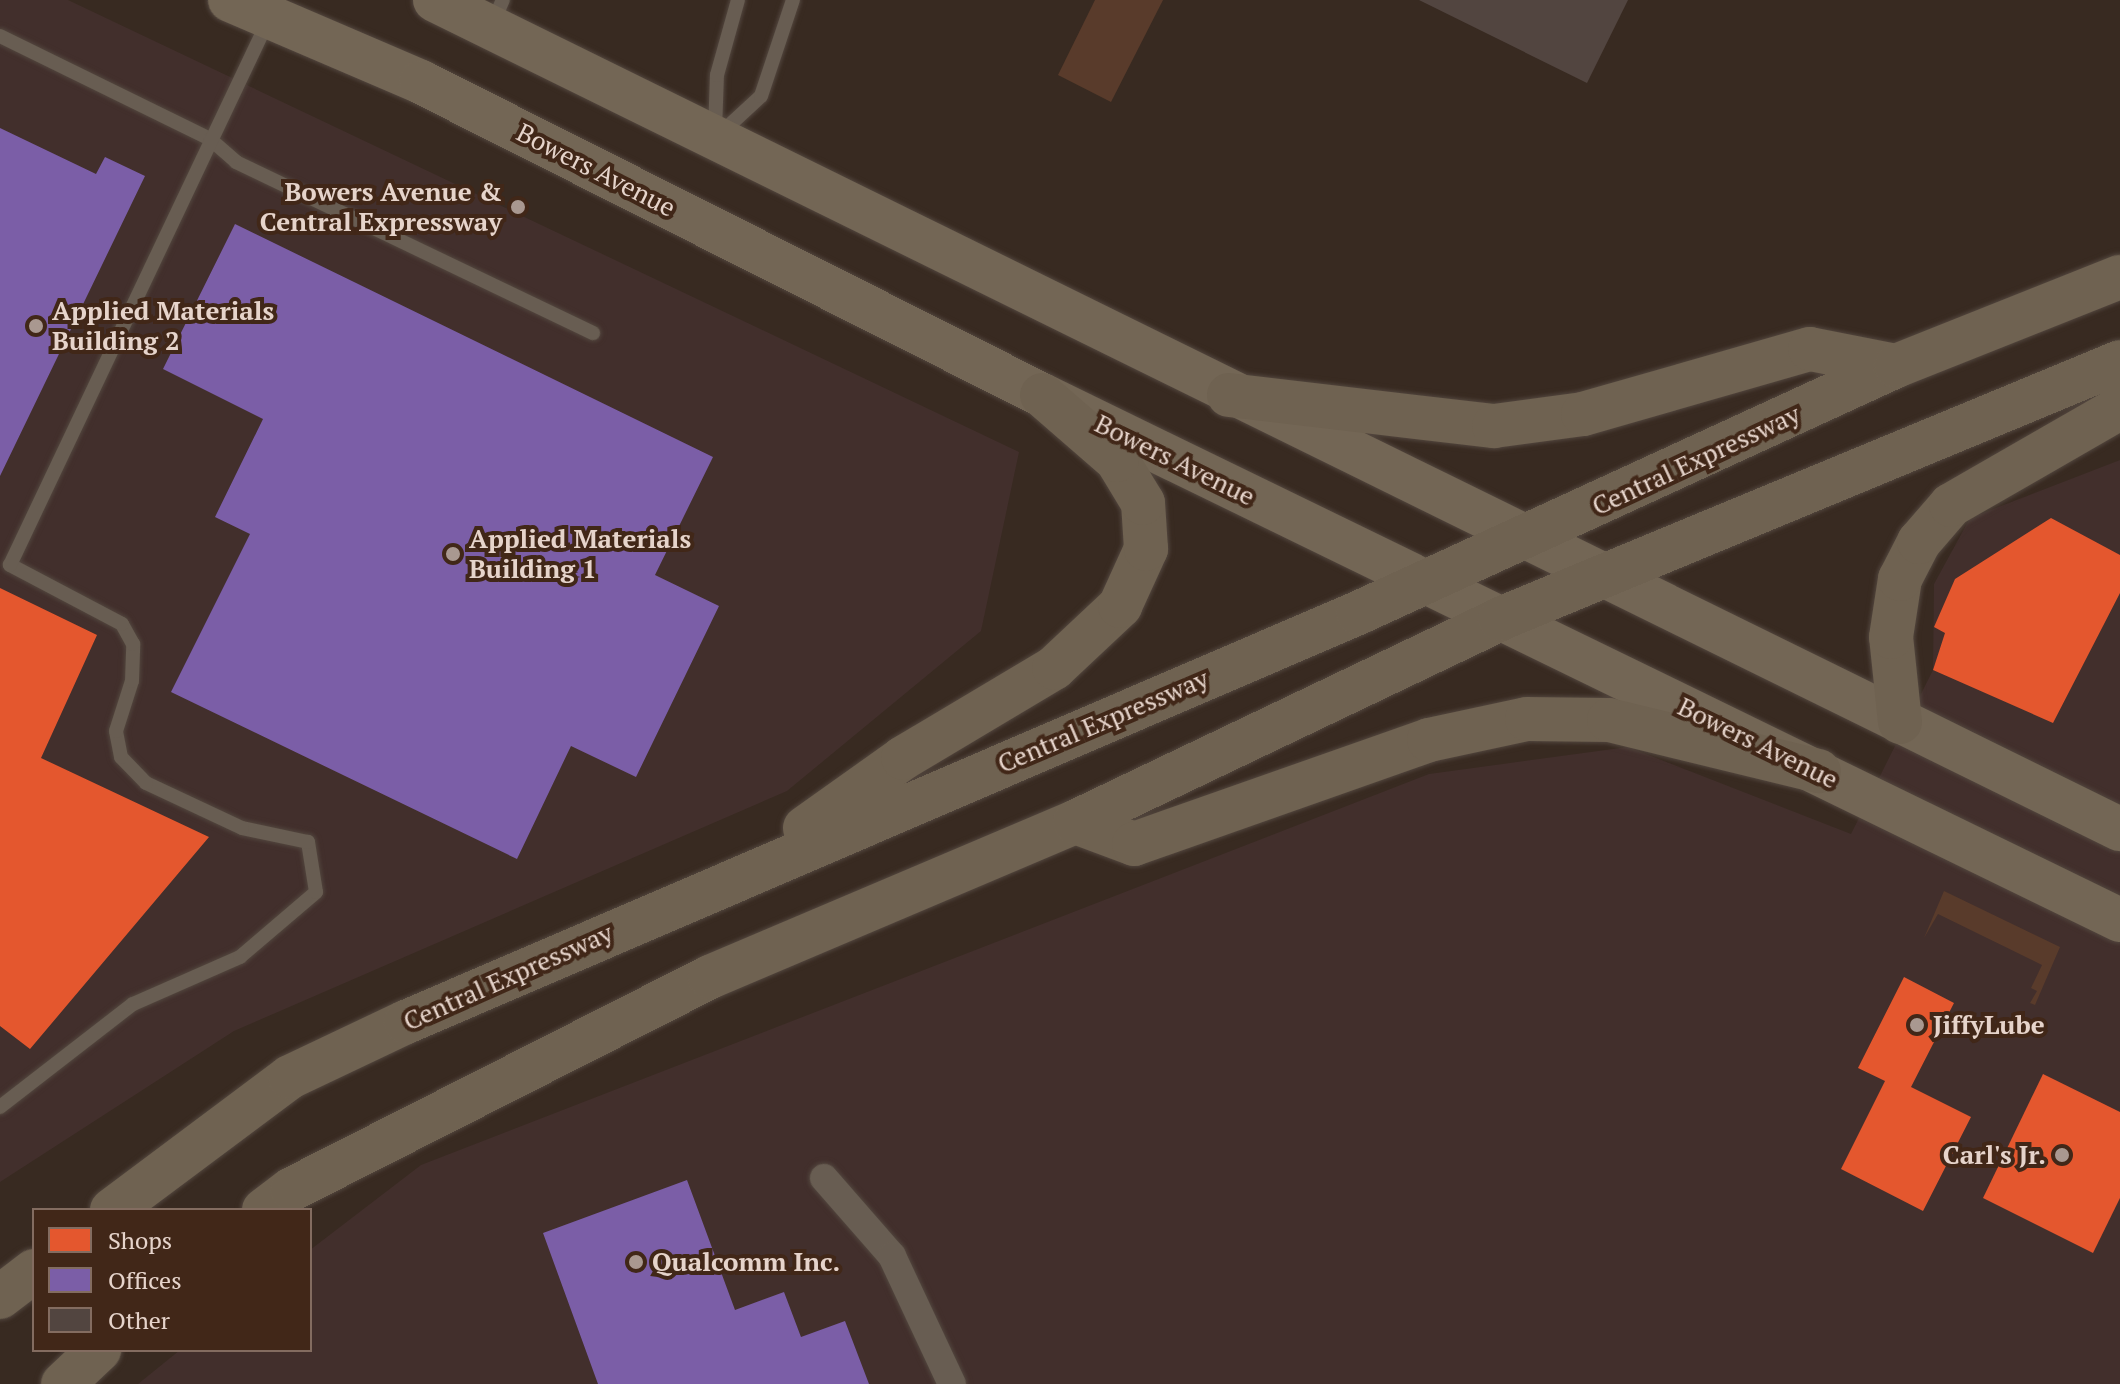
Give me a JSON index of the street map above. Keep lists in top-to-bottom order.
{
  "streets": {
    "highway": ["Central Expressway"],
    "main road": ["Bowers Avenue"]
  },
  "crossings": [
    ["Bowers Avenue", "Central Expressway"]
  ],
  "places": [
    "Bowers Avenue & Central Expressway",
    "Applied Materials Building 2",
    "Applied Materials Building 1",
    "JiffyLube",
    "Carl's Jr.",
    "Qualcomm Inc."
  ],
  "legend": ["Shops", "Offices", "Other"]
}
